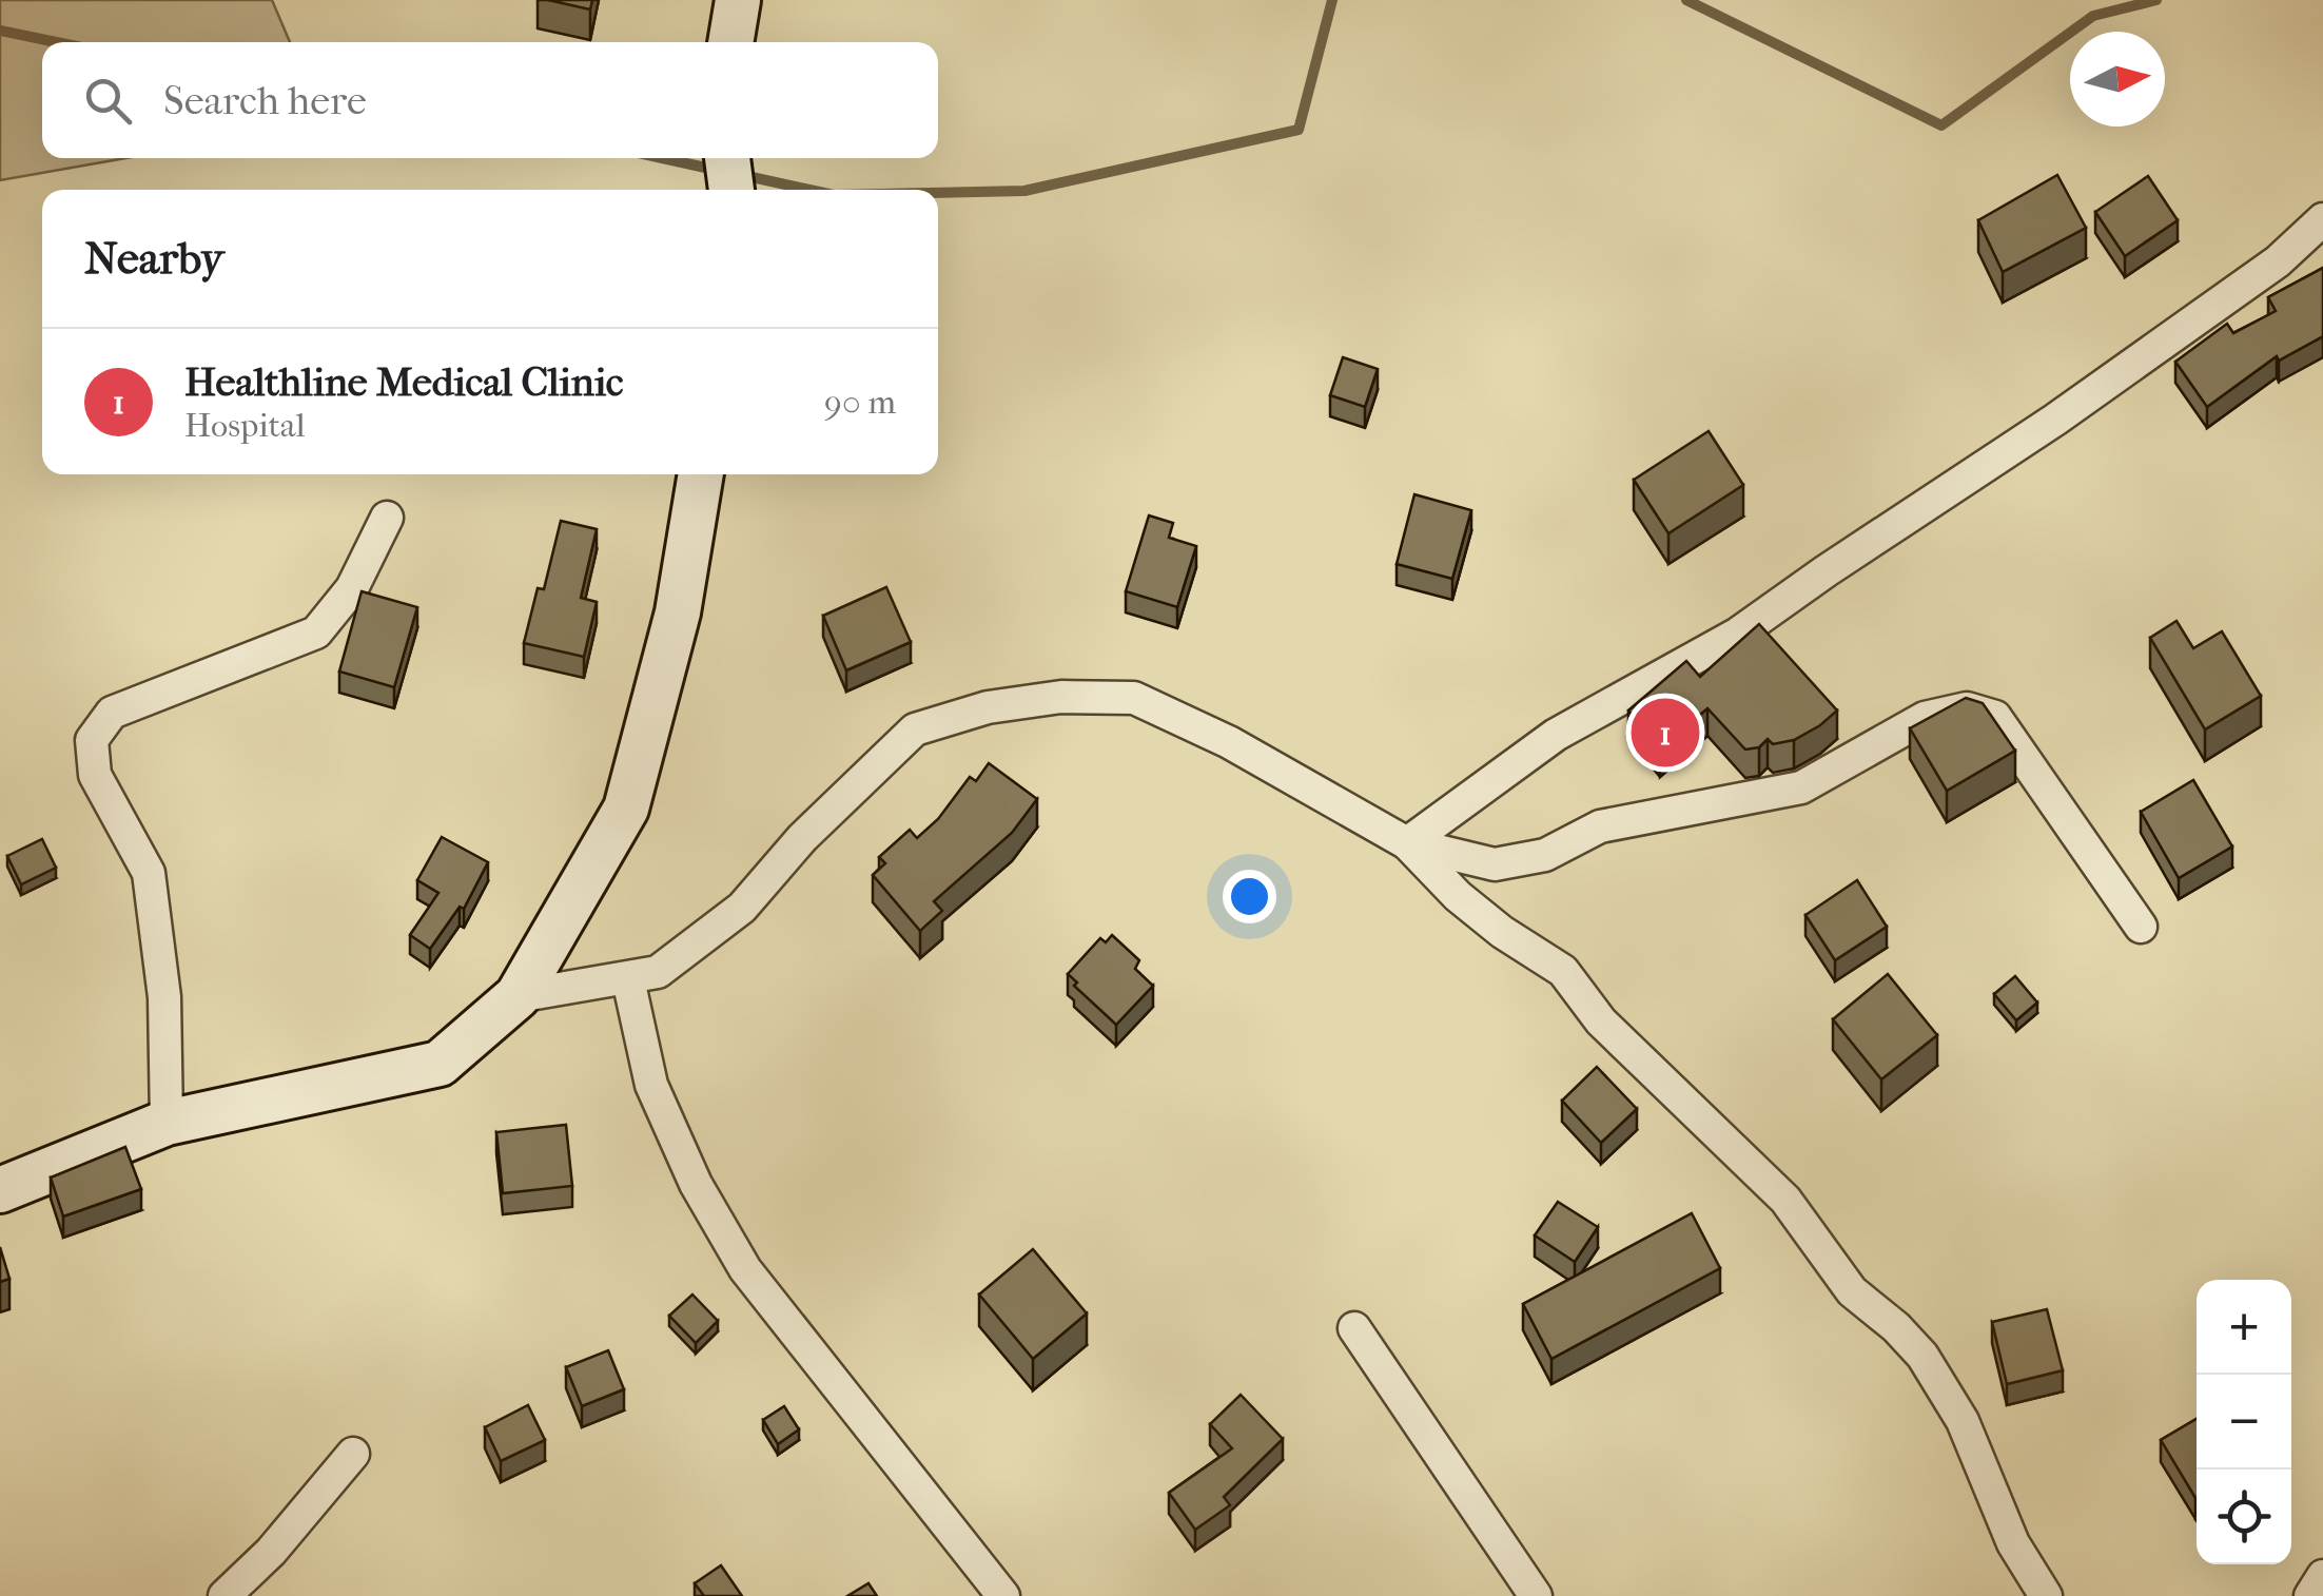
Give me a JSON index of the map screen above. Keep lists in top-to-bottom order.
{
  "north": "right",
  "page": {
    "search": "Search here",
    "heading": "Nearby",
    "list": [
      {
        "mark": "1",
        "name": "Healthline Medical Clinic",
        "note": "Hospital",
        "value": "90 m"
      }
    ],
    "pins": "1",
    "map_buttons": ["+", "−"]
  }
}
